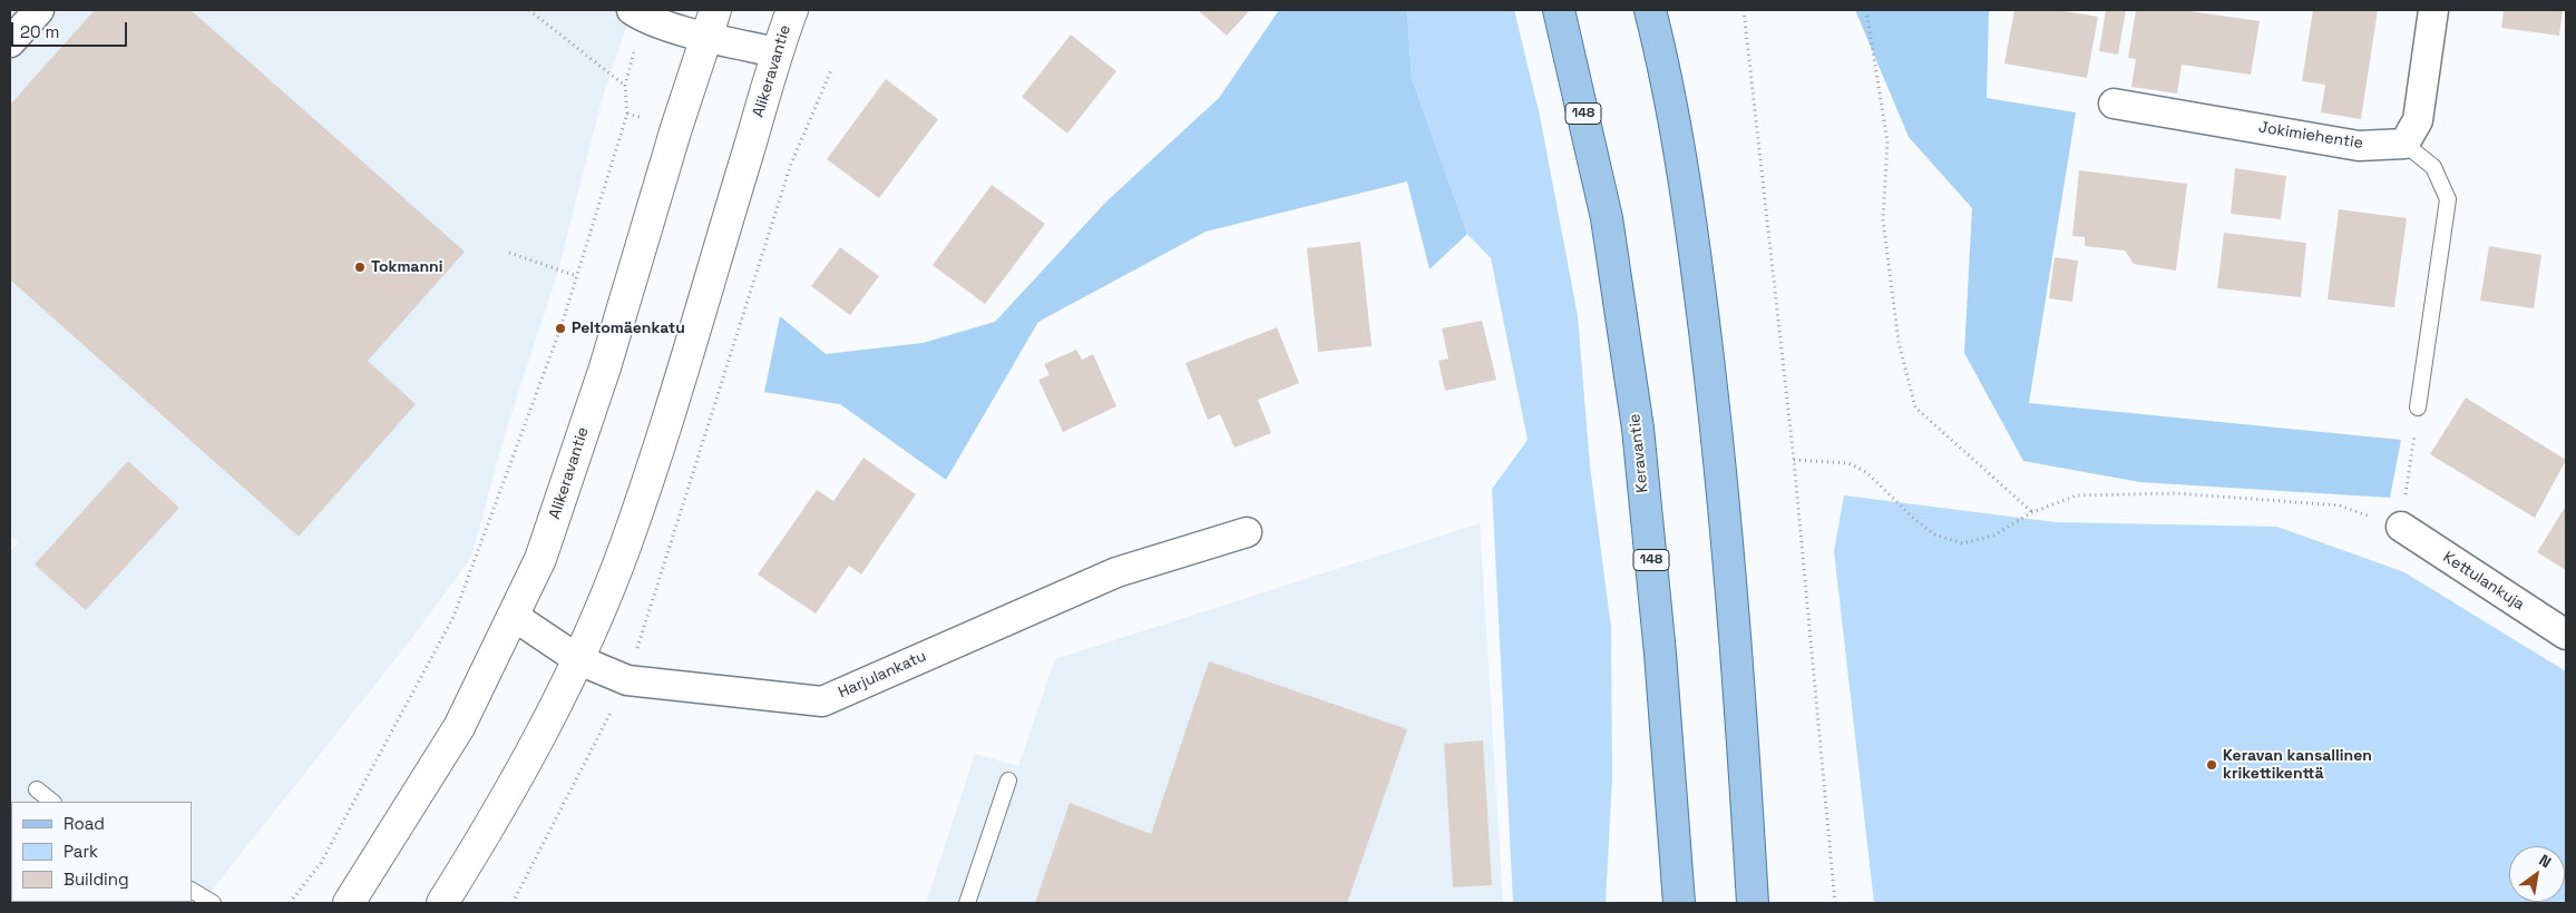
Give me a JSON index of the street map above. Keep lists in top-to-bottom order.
{
  "streets": {
    "main road": ["148", "Keravantie"],
    "street": [
      "Alikeravantie",
      "Jokimiehentie",
      "Kettulankuja",
      "Harjulankatu"
    ]
  },
  "crossings": [
    ["Alikeravantie", "Harjulankatu"]
  ],
  "places": ["Tokmanni", "Peltomäenkatu", "Keravan kansallinen krikettikenttä"],
  "legend": ["Road", "Park", "Building"],
  "scale_bar": "20 m",
  "north": "top right"
}
